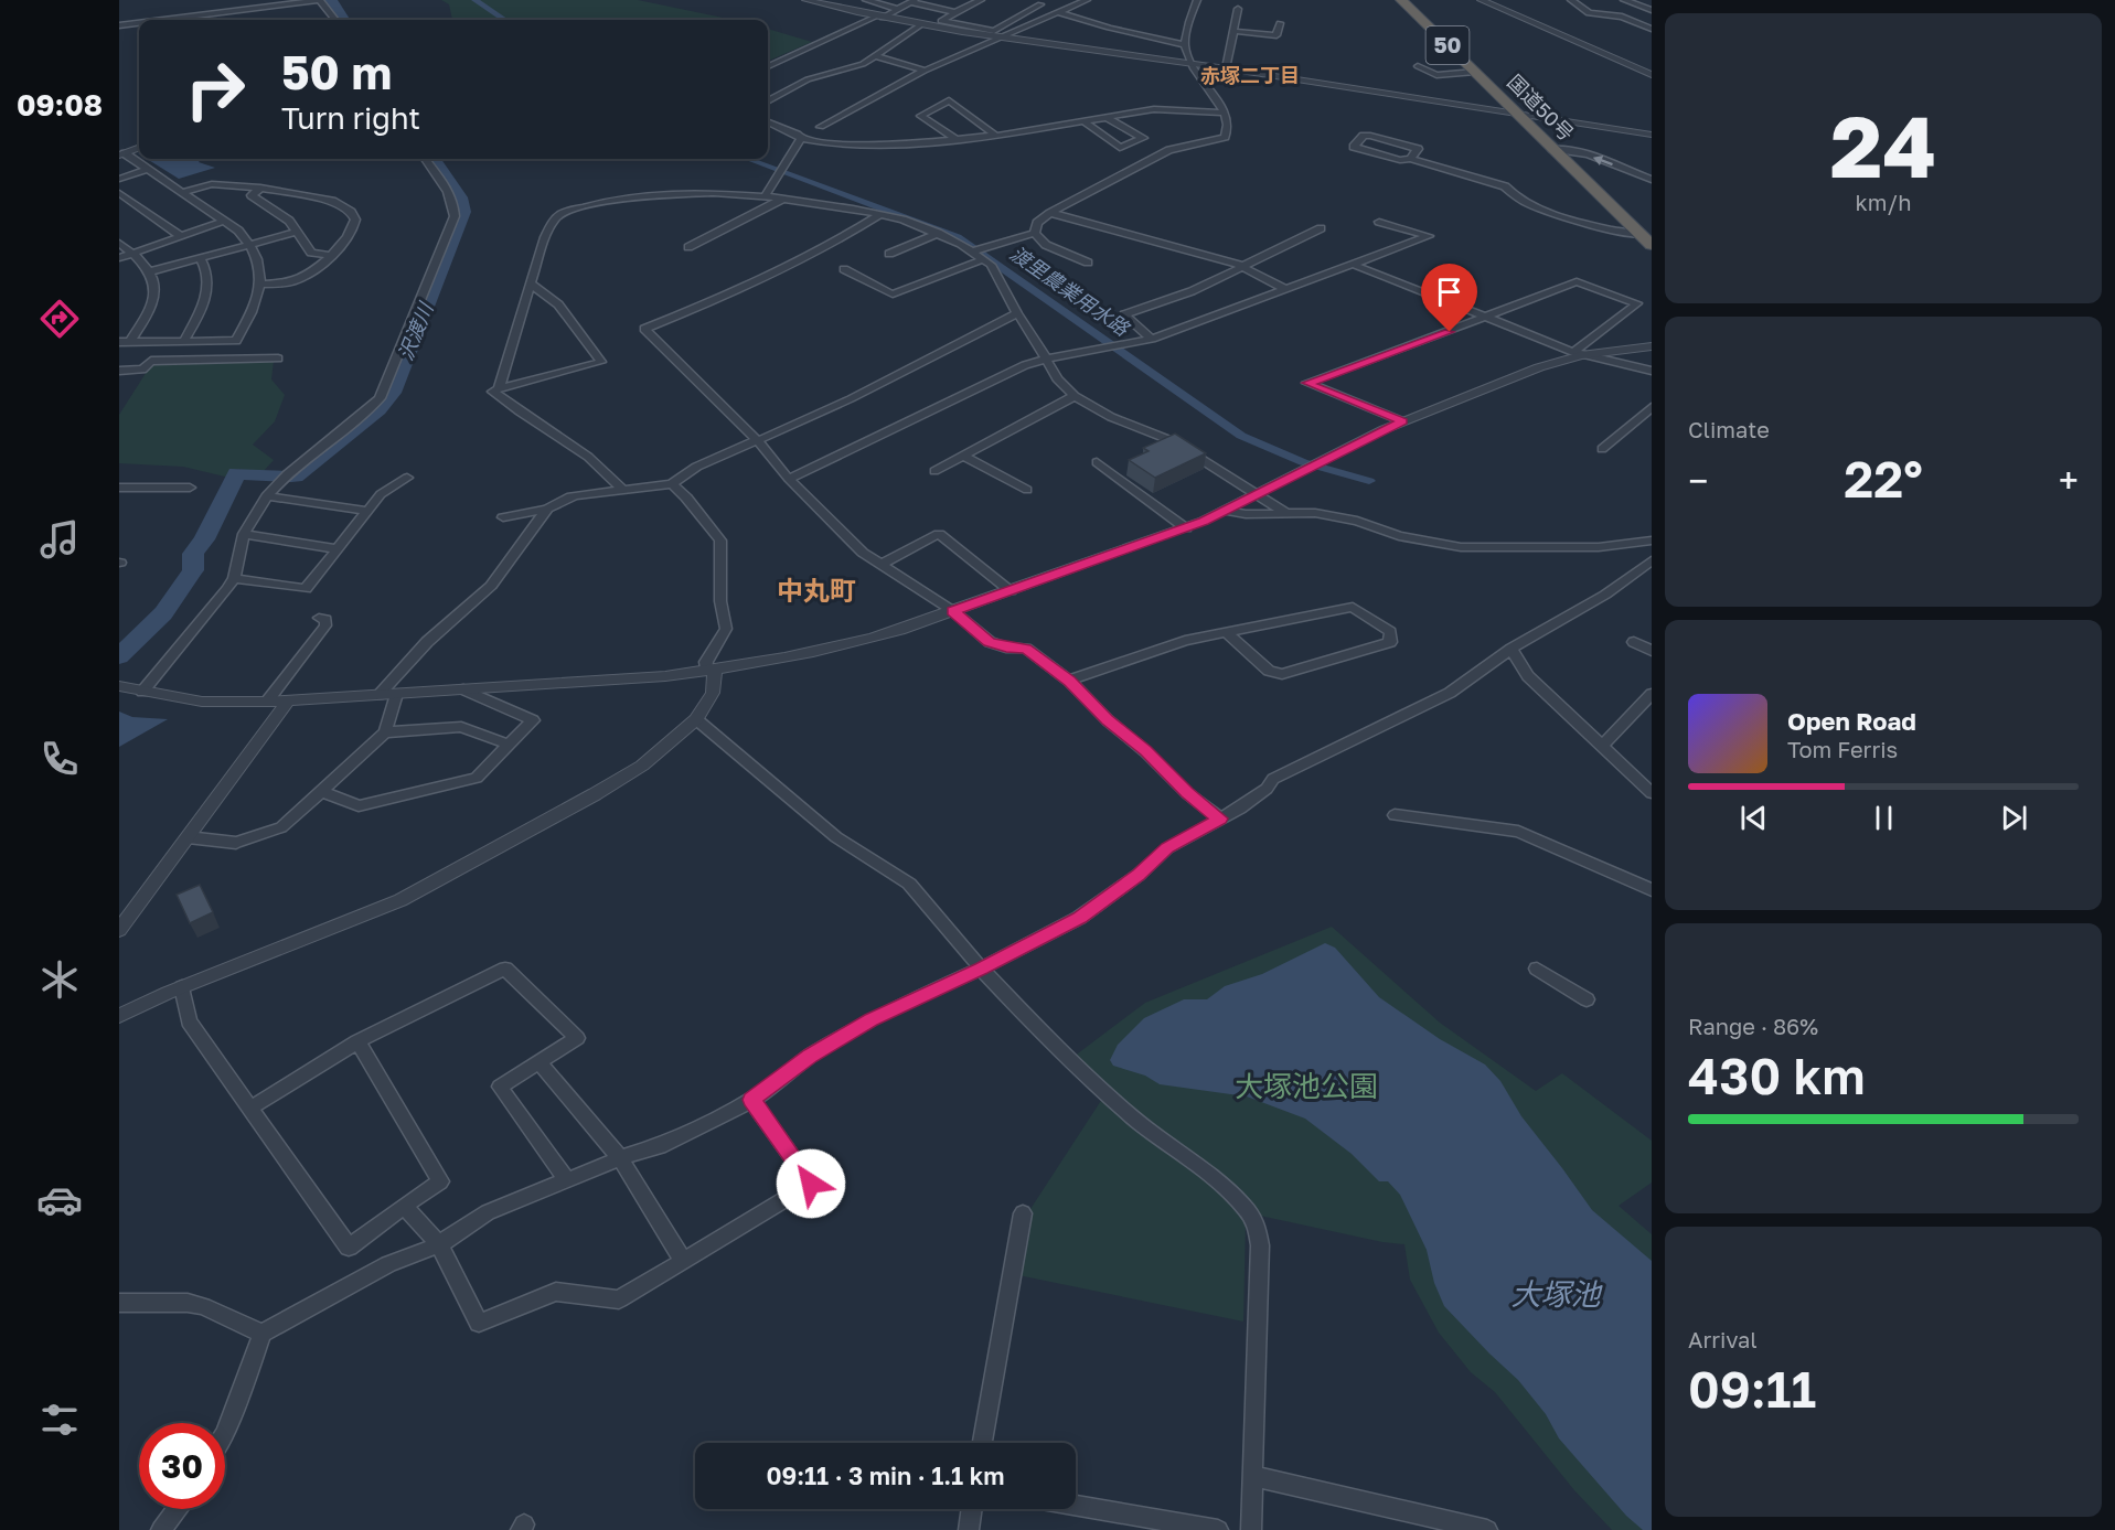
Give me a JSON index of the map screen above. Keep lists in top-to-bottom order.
{
  "streets": {
    "highway": ["50", "国道50号"]
  },
  "districts": ["赤塚二丁目", "中丸町"],
  "water": ["渡里農業用水路", "沢渡川", "大塚池"],
  "parks": ["大塚池公園"],
  "page": {
    "tabs": "09:08",
    "tile": [
      ["24", "km/h"],
      "Climate",
      ["Range · 86%", "430 km"],
      ["Arrival", "09:11"]
    ],
    "turn": ["50 m", "Turn right"],
    "heat": ["−", "22°", "+"],
    "song": ["Open Road", "Tom Ferris"],
    "limit": "30",
    "trip": "09:11 · 3 min · 1.1 km"
  }
}
